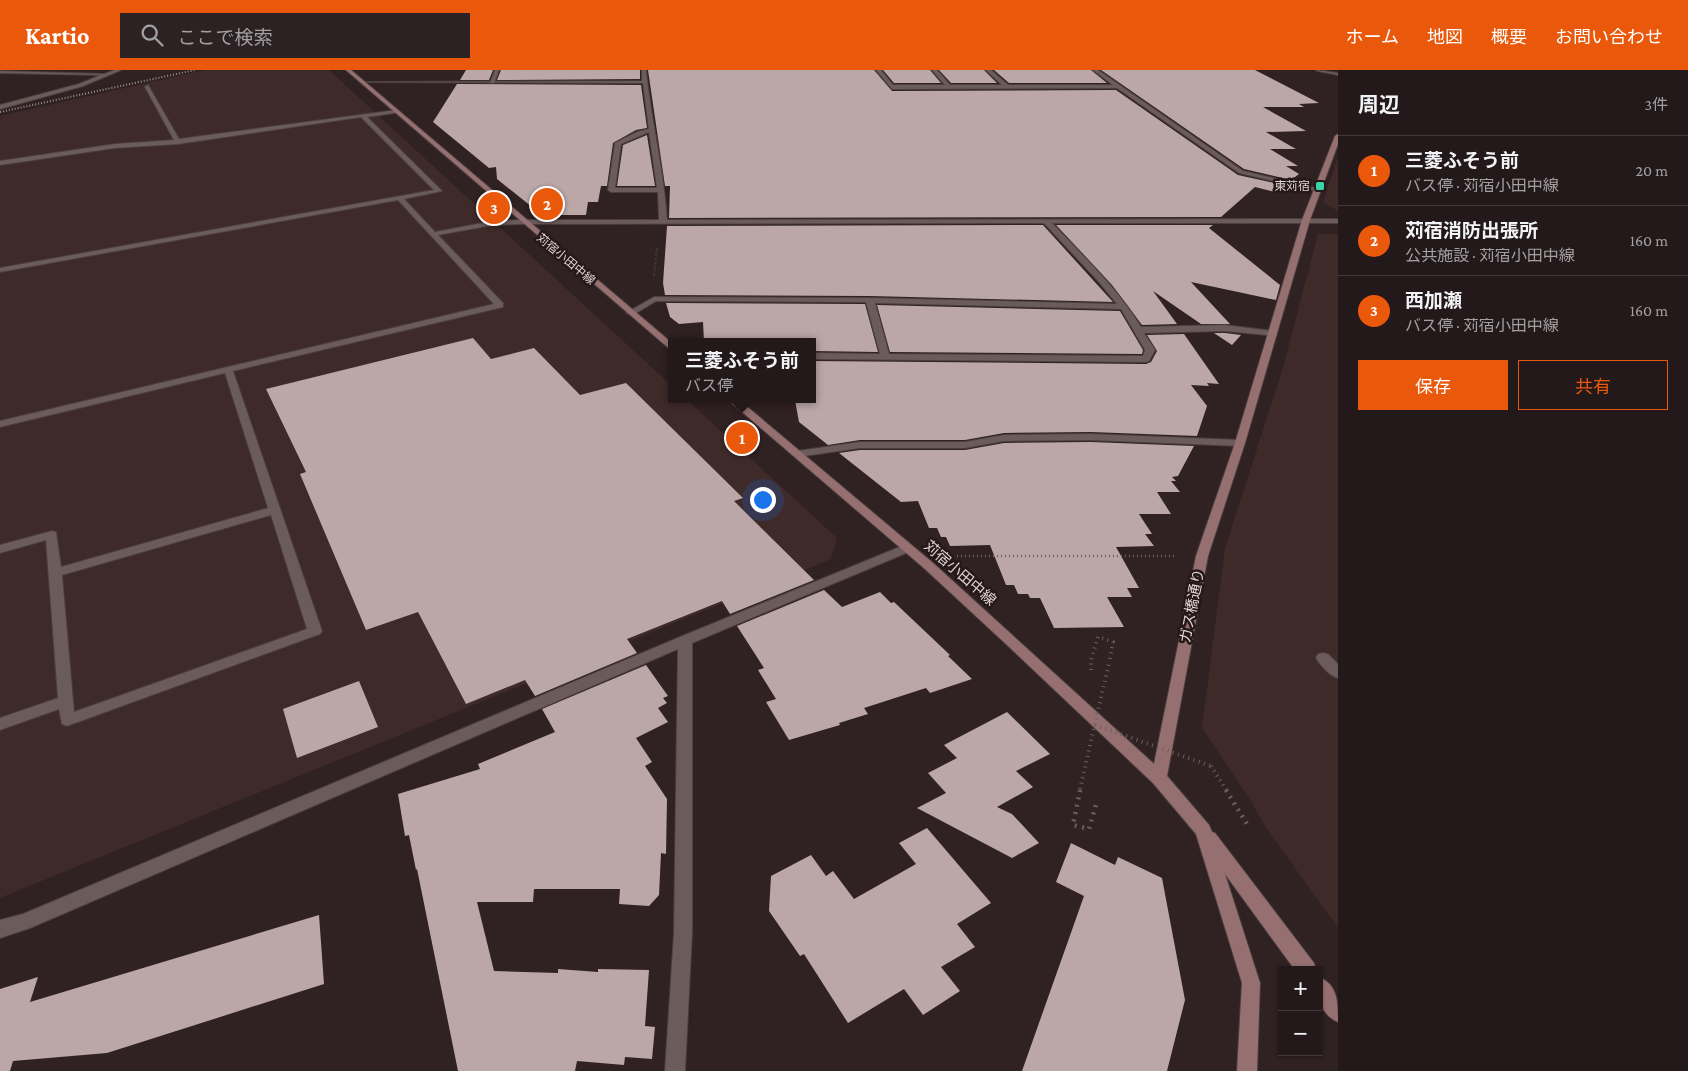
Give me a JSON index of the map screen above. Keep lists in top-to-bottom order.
{
  "streets": {
    "street": ["苅宿小田中線", "ガス橋通り"]
  },
  "crossings": [
    ["苅宿小田中線", "ガス橋通り"]
  ],
  "places": {
    "transit": ["東苅宿"]
  },
  "page": {
    "header": "Kartio",
    "search": "ここで検索",
    "nav": [
      "ホーム",
      "地図",
      "概要",
      "お問い合わせ"
    ],
    "heading": ["周辺", "3件"],
    "list": [
      {
        "mark": "1",
        "name": "三菱ふそう前",
        "note": "バス停 · 苅宿小田中線",
        "value": "20 m"
      },
      {
        "mark": "2",
        "name": "苅宿消防出張所",
        "note": "公共施設 · 苅宿小田中線",
        "value": "160 m"
      },
      {
        "mark": "3",
        "name": "西加瀬",
        "note": "バス停 · 苅宿小田中線",
        "value": "160 m"
      }
    ],
    "pins": ["2", "3", "1"],
    "popup": ["三菱ふそう前", "バス停"],
    "buttons": ["保存", "共有"],
    "map_buttons": ["+", "−"]
  }
}
